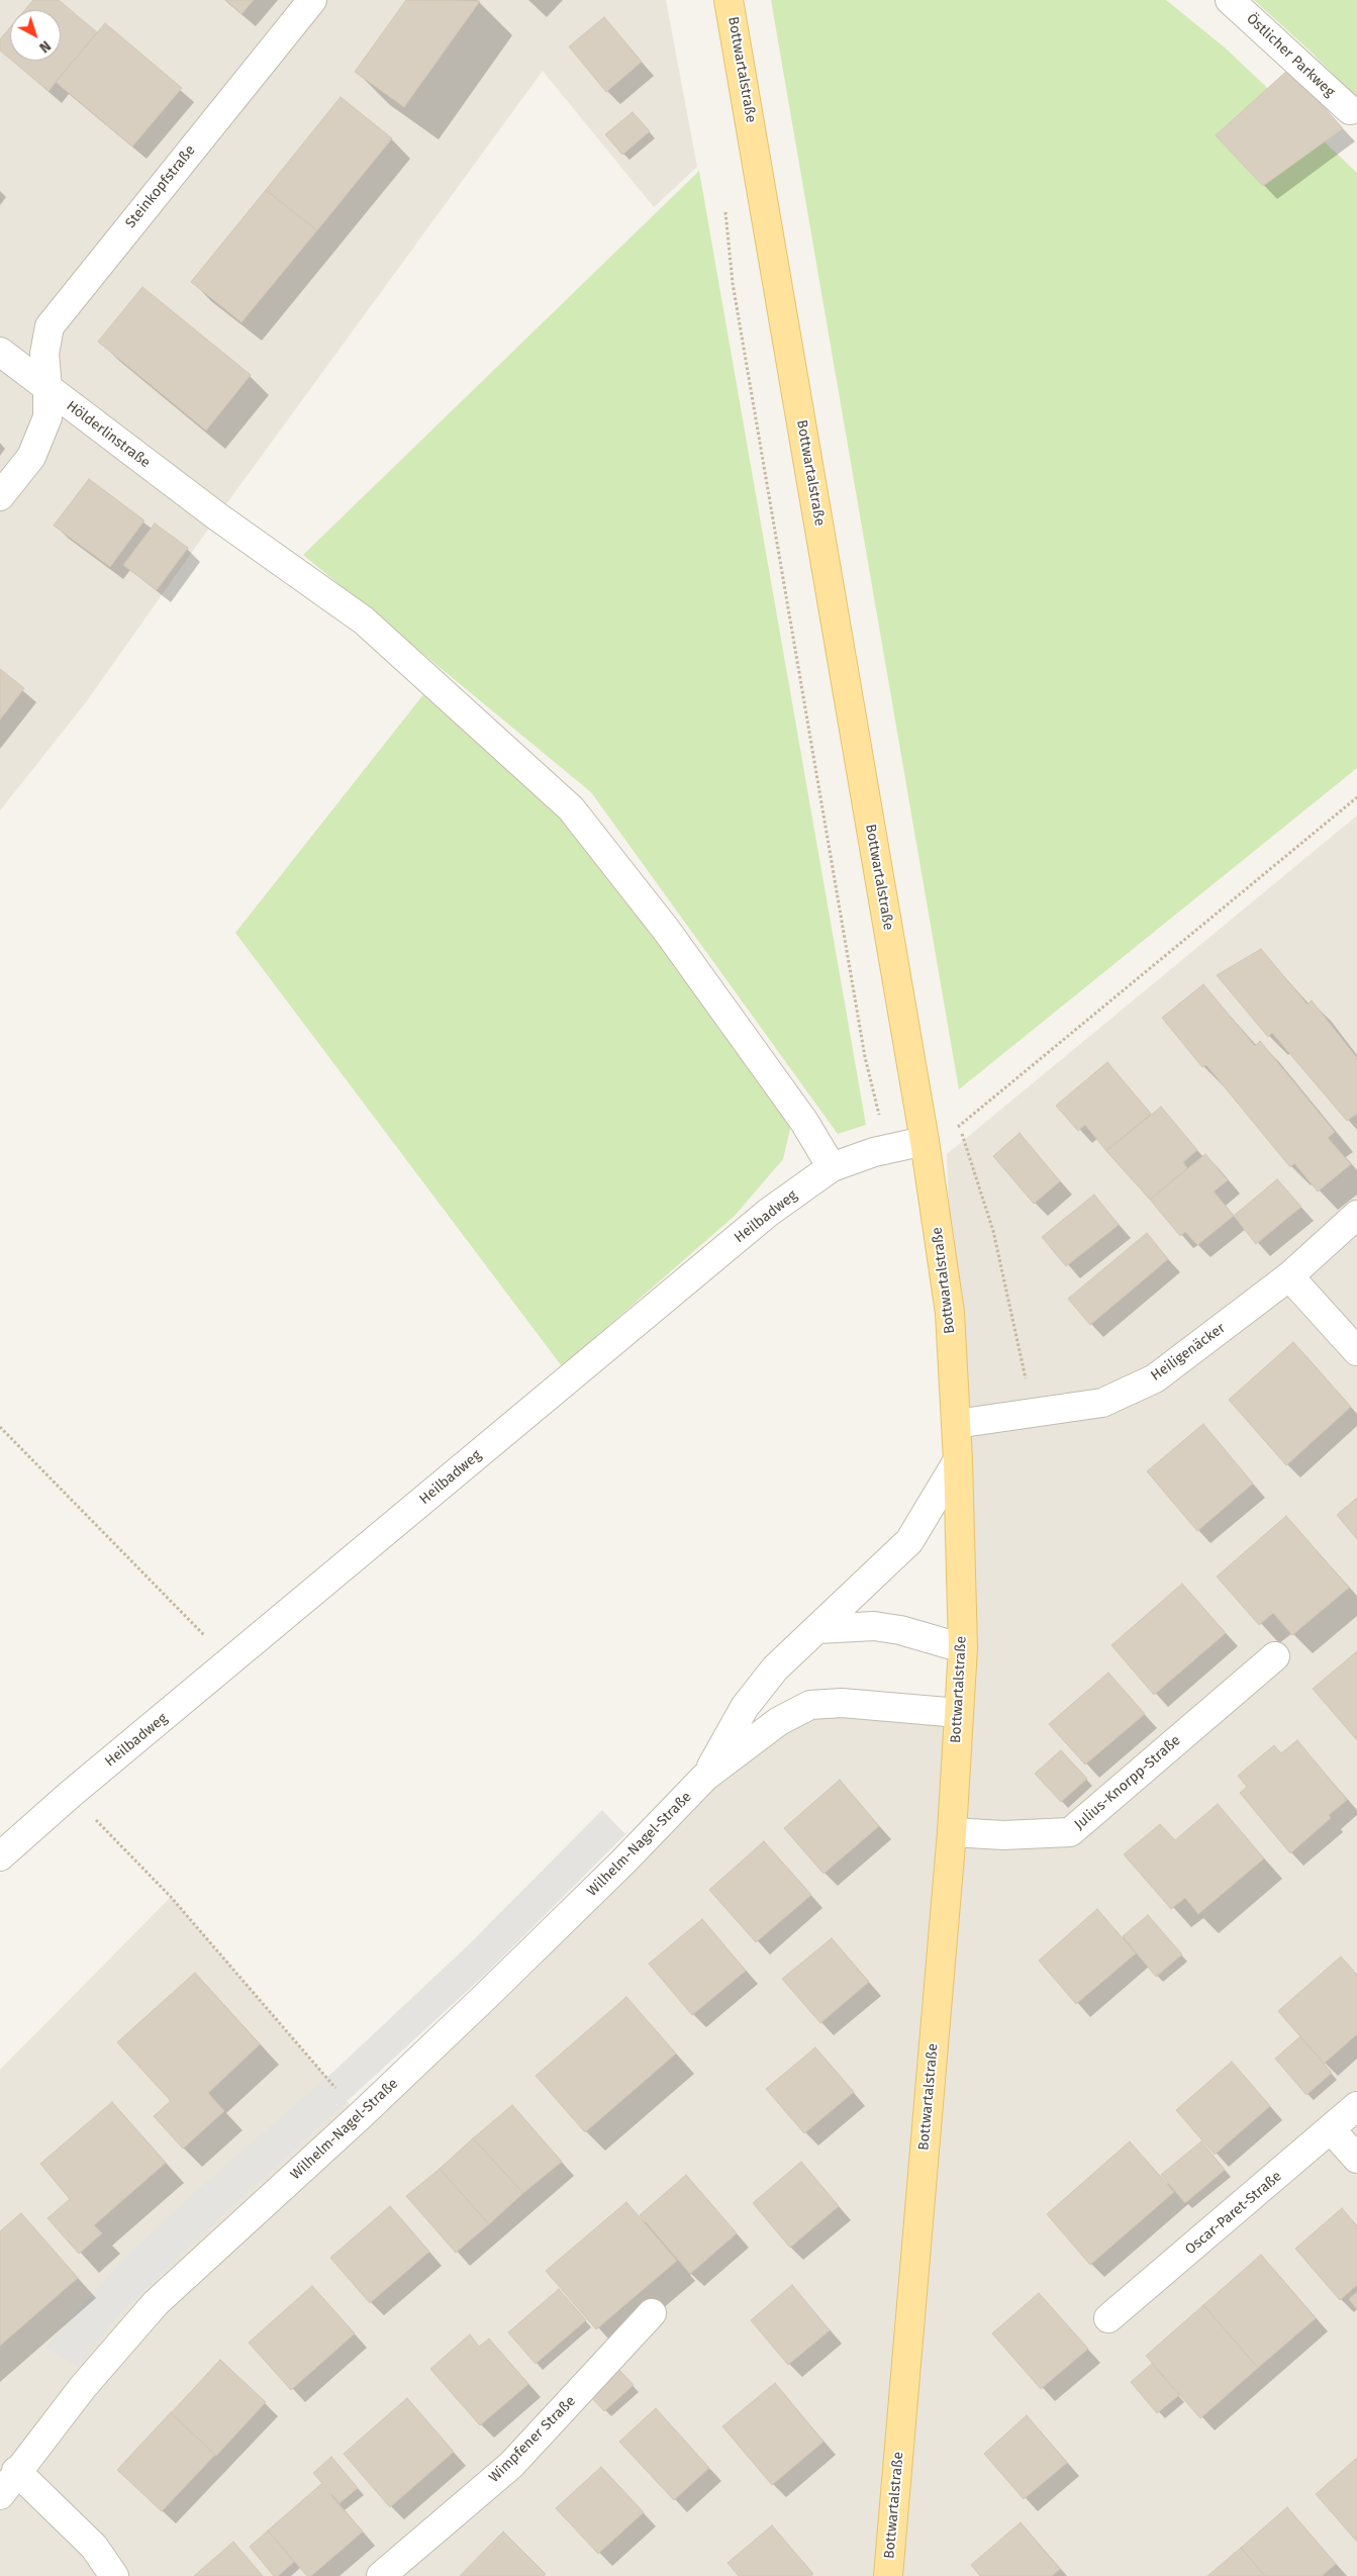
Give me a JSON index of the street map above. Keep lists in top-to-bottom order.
{
  "streets": {
    "main road": ["Bottwartalstraße"],
    "street": [
      "Östlicher Parkweg",
      "Steinkopfstraße",
      "Hölderlinstraße",
      "Heilbadweg",
      "Heiligenäcker",
      "Julius-Knorpp-Straße",
      "Wilhelm-Nagel-Straße",
      "Oscar-Paret-Straße",
      "Wimpfener Straße"
    ]
  },
  "crossings": [
    ["Bottwartalstraße", "Heilbadweg"],
    ["Bottwartalstraße", "Heiligenäcker"],
    ["Bottwartalstraße", "Julius-Knorpp-Straße"],
    ["Bottwartalstraße", "Wilhelm-Nagel-Straße"],
    ["Steinkopfstraße", "Hölderlinstraße"],
    ["Hölderlinstraße", "Heilbadweg"]
  ],
  "north": "bottom right"
}
